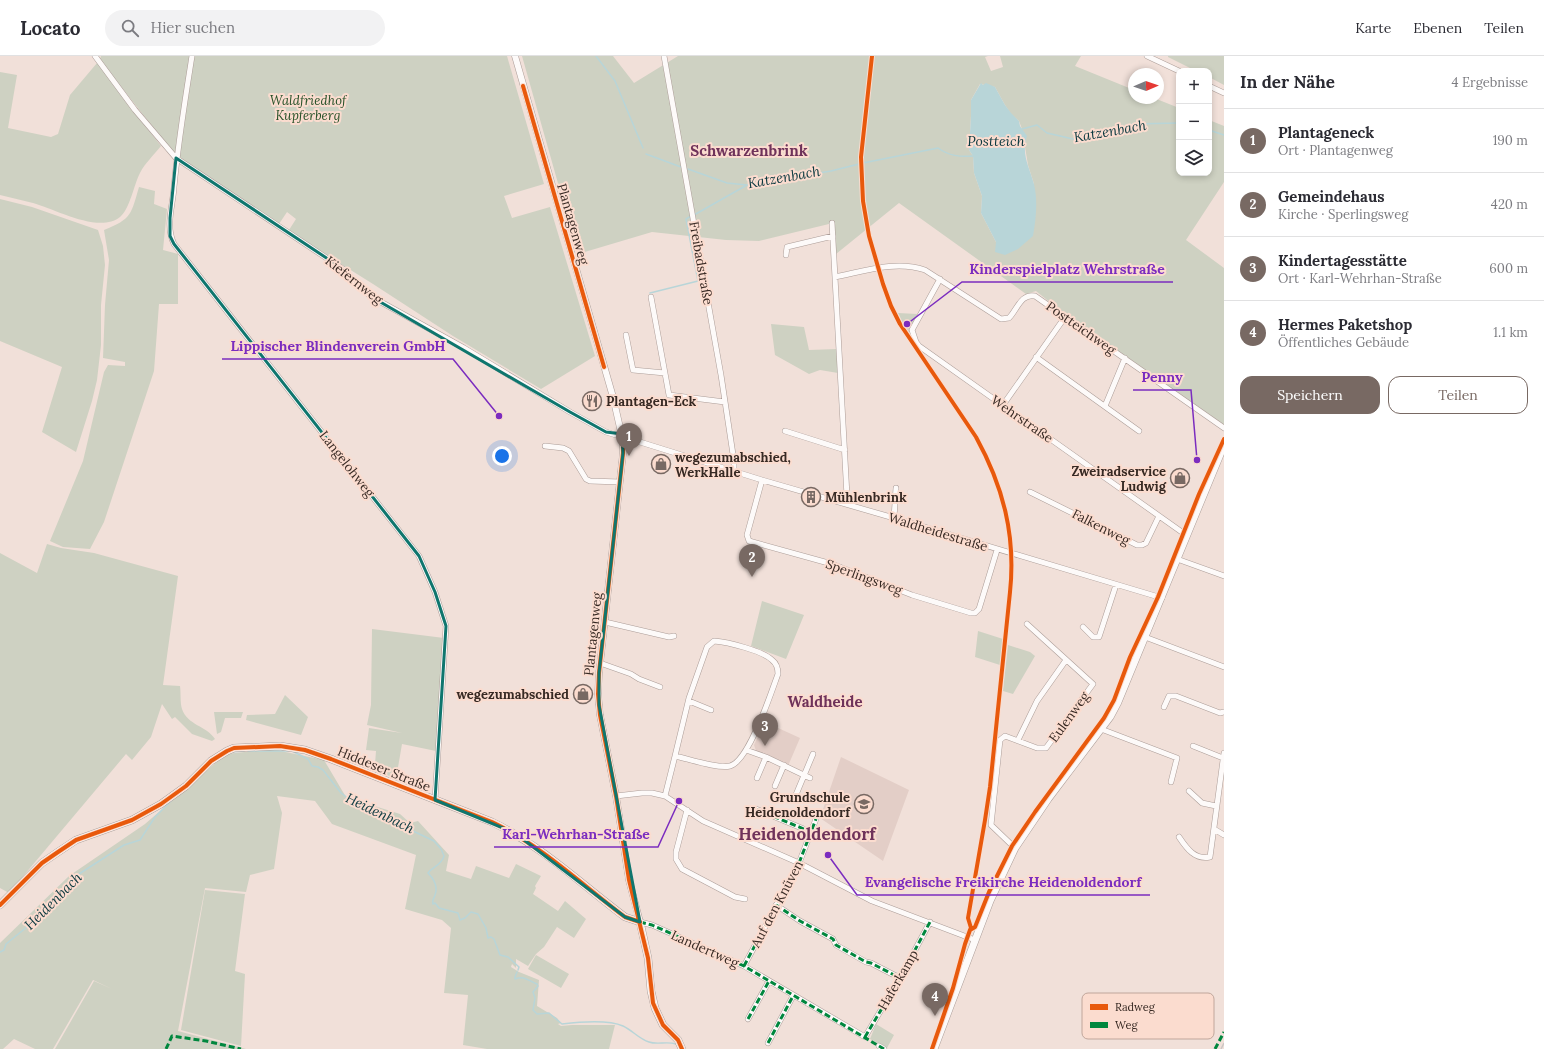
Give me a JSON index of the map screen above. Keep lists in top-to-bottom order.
{
  "streets": {
    "main road": ["Hiddeser Straße"],
    "street": [
      "Plantagenweg",
      "Freibadstraße",
      "Kiefernweg",
      "Postteichweg",
      "Wehrstraße",
      "Langelohweg",
      "Falkenweg",
      "Waldheidestraße",
      "Sperlingsweg",
      "Eulenweg",
      "Auf den Knüven",
      "Landertweg",
      "Haferkamp"
    ]
  },
  "crossings": [
    ["Plantagenweg", "Kiefernweg"],
    ["Plantagenweg", "Waldheidestraße"],
    ["Plantagenweg", "Hiddeser Straße"],
    ["Plantagenweg", "Landertweg"],
    ["Freibadstraße", "Waldheidestraße"],
    ["Kiefernweg", "Langelohweg"],
    ["Kiefernweg", "Waldheidestraße"],
    ["Postteichweg", "Wehrstraße"],
    ["Wehrstraße", "Falkenweg"],
    ["Langelohweg", "Hiddeser Straße"],
    ["Waldheidestraße", "Sperlingsweg"],
    ["Hiddeser Straße", "Landertweg"],
    ["Auf den Knüven", "Landertweg"],
    ["Landertweg", "Haferkamp"]
  ],
  "districts": ["Schwarzenbrink", "Waldheide", "Heidenoldendorf"],
  "water": ["Katzenbach", "Postteich", "Heidenbach"],
  "parks": ["Waldfriedhof Kupferberg"],
  "places": {
    "other": [
      "Kinderspielplatz Wehrstraße",
      "Lippischer Blindenverein GmbH",
      "Penny",
      "Karl-Wehrhan-Straße",
      "Evangelische Freikirche Heidenoldendorf"
    ],
    "restaurant": ["Plantagen-Eck"],
    "shop": ["wegezumabschied, WerkHalle", "Zweiradservice Ludwig", "wegezumabschied"],
    "building": ["Mühlenbrink"],
    "school or university": ["Grundschule Heidenoldendorf"]
  },
  "legend": ["Radweg", "Weg"],
  "north": "right",
  "page": {
    "header": "Locato",
    "search": "Hier suchen",
    "nav": ["Karte", "Ebenen", "Teilen"],
    "heading": ["In der Nähe", "4 Ergebnisse"],
    "map_buttons": ["+", "−"],
    "list": [
      {
        "mark": "1",
        "name": "Plantageneck",
        "note": "Ort · Plantagenweg",
        "value": "190 m"
      },
      {
        "mark": "2",
        "name": "Gemeindehaus",
        "note": "Kirche · Sperlingsweg",
        "value": "420 m"
      },
      {
        "mark": "3",
        "name": "Kindertagesstätte",
        "note": "Ort · Karl-Wehrhan-Straße",
        "value": "600 m"
      },
      {
        "mark": "4",
        "name": "Hermes Paketshop",
        "note": "Öffentliches Gebäude",
        "value": "1.1 km"
      }
    ],
    "buttons": ["Speichern", "Teilen"],
    "pins": [
      "1",
      "2",
      "3",
      "4"
    ]
  }
}
